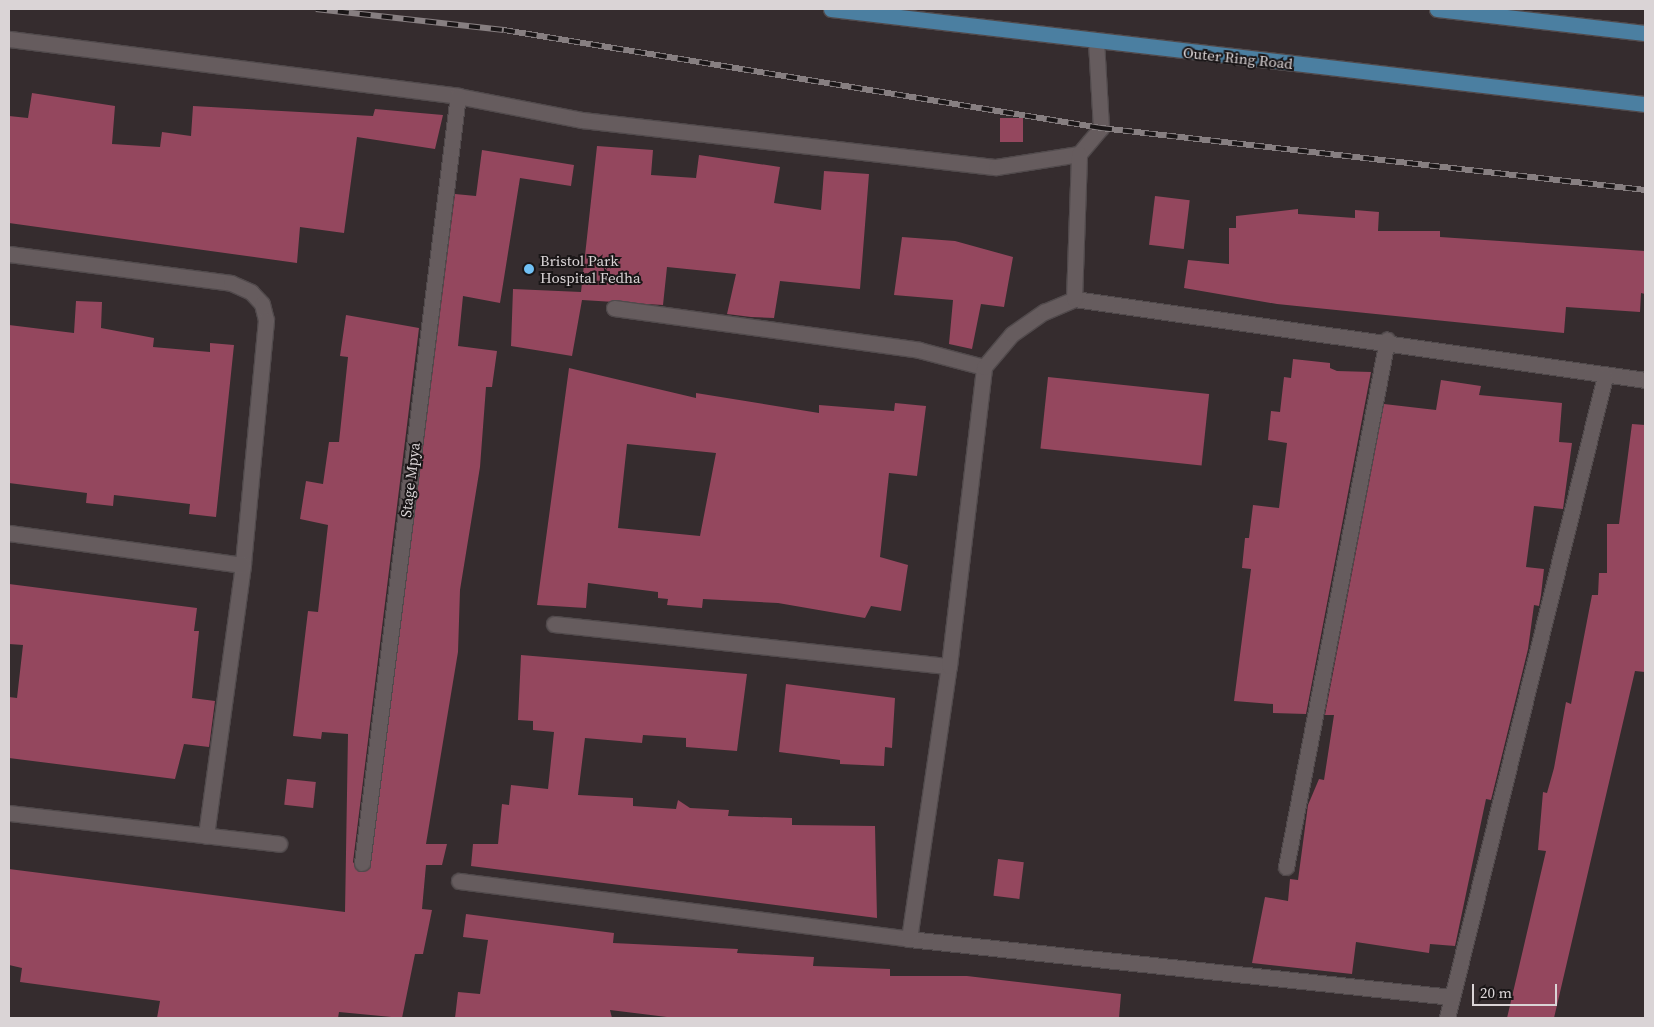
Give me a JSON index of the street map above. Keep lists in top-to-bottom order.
{
  "streets": {
    "main road": ["Outer Ring Road"],
    "street": ["Stage Mpya"]
  },
  "places": ["Bristol Park Hospital Fedha"],
  "scale_bar": "20 m"
}
